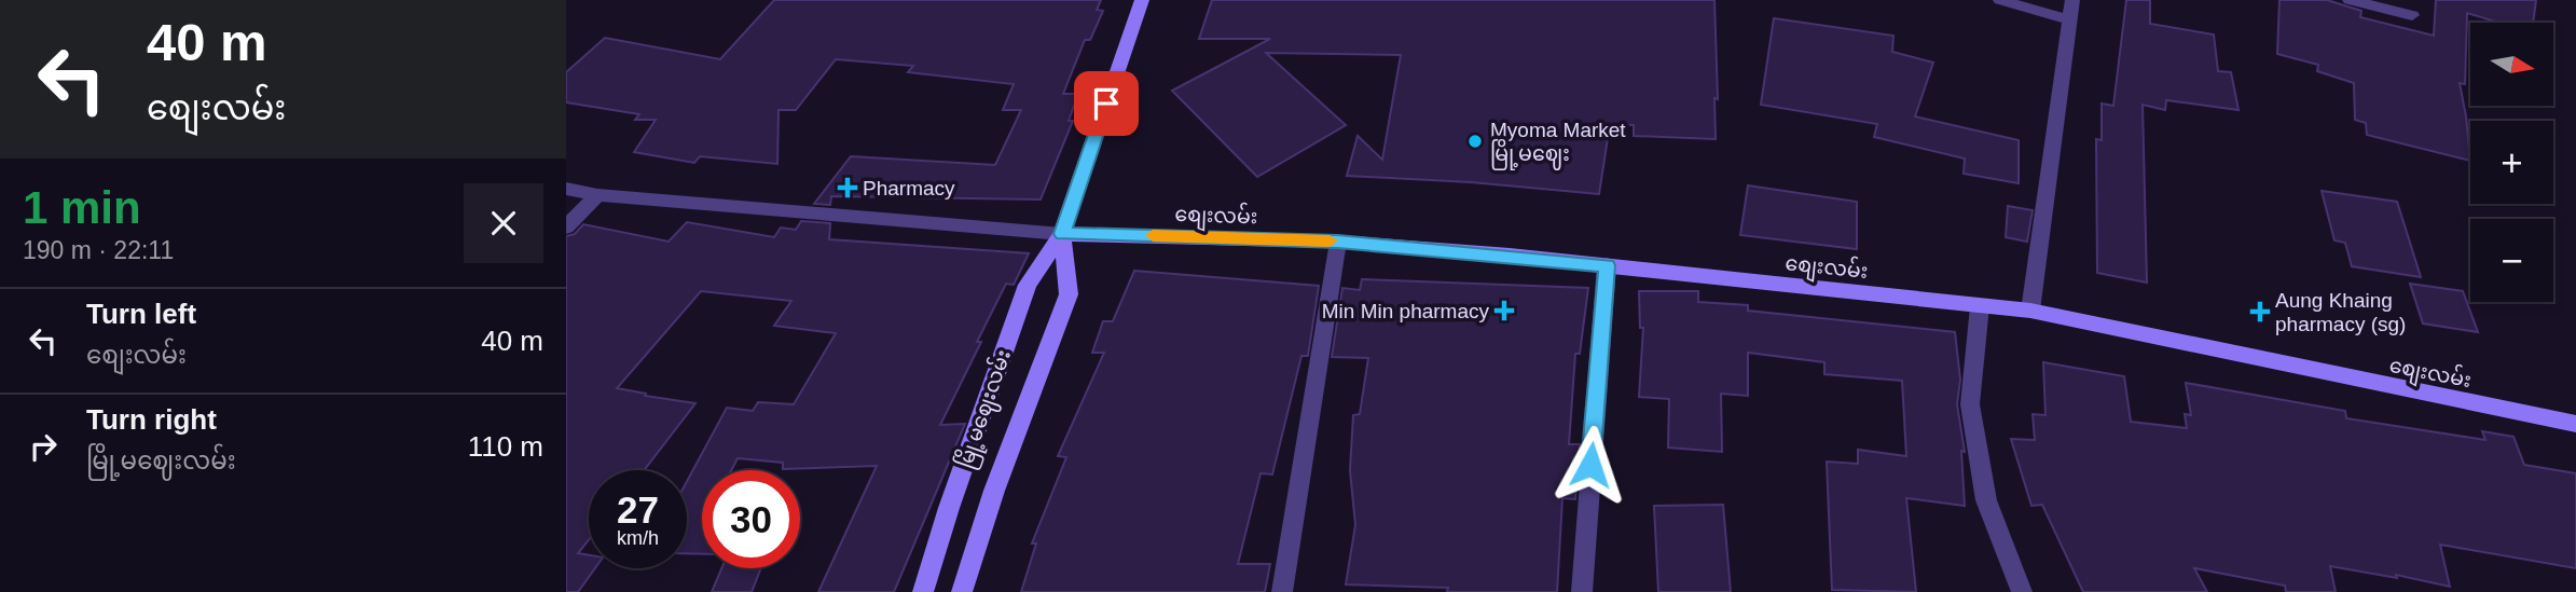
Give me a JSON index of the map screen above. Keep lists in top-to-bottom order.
{
  "streets": {
    "main road": ["စျေးလမ်း", "မြို့မဈေးလမ်း"]
  },
  "crossings": [
    ["စျေးလမ်း", "မြို့မဈေးလမ်း"]
  ],
  "places": {
    "other": ["Myoma Market မြို့မဈေး"],
    "health": ["Pharmacy", "Min Min pharmacy", "Aung Khaing pharmacy (sg)"]
  },
  "north": "right",
  "page": {
    "turn": ["40 m", "စျေးလမ်း"],
    "map_buttons": ["+", "−"],
    "heading": ["1 min", "190 m · 22:11"],
    "list": [
      {
        "name": "Turn left",
        "note": "စျေးလမ်း",
        "value": "40 m"
      },
      {
        "name": "Turn right",
        "note": "မြို့မဈေးလမ်း",
        "value": "110 m"
      }
    ],
    "speed": "27 km/h",
    "limit": "30"
  }
}
